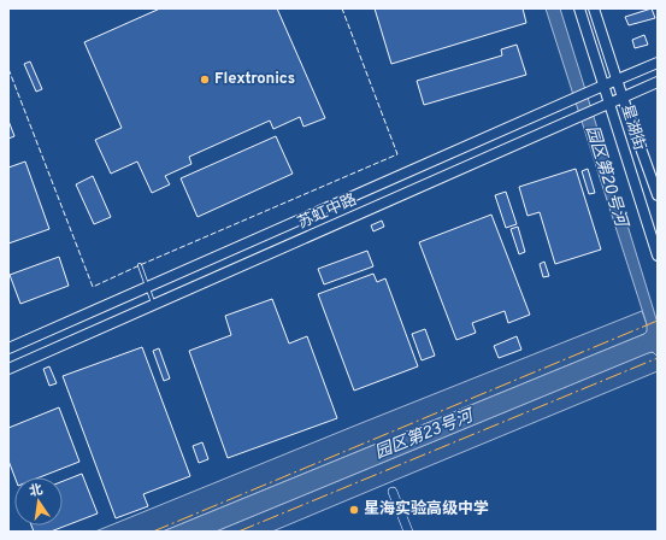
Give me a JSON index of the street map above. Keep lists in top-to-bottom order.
{
  "streets": {
    "main road": ["星湖街", "苏虹中路"]
  },
  "crossings": [
    ["星湖街", "苏虹中路"]
  ],
  "water": ["园区第20号河", "园区第23号河"],
  "places": ["Flextronics", "星海实验高级中学"],
  "north": "top"
}
